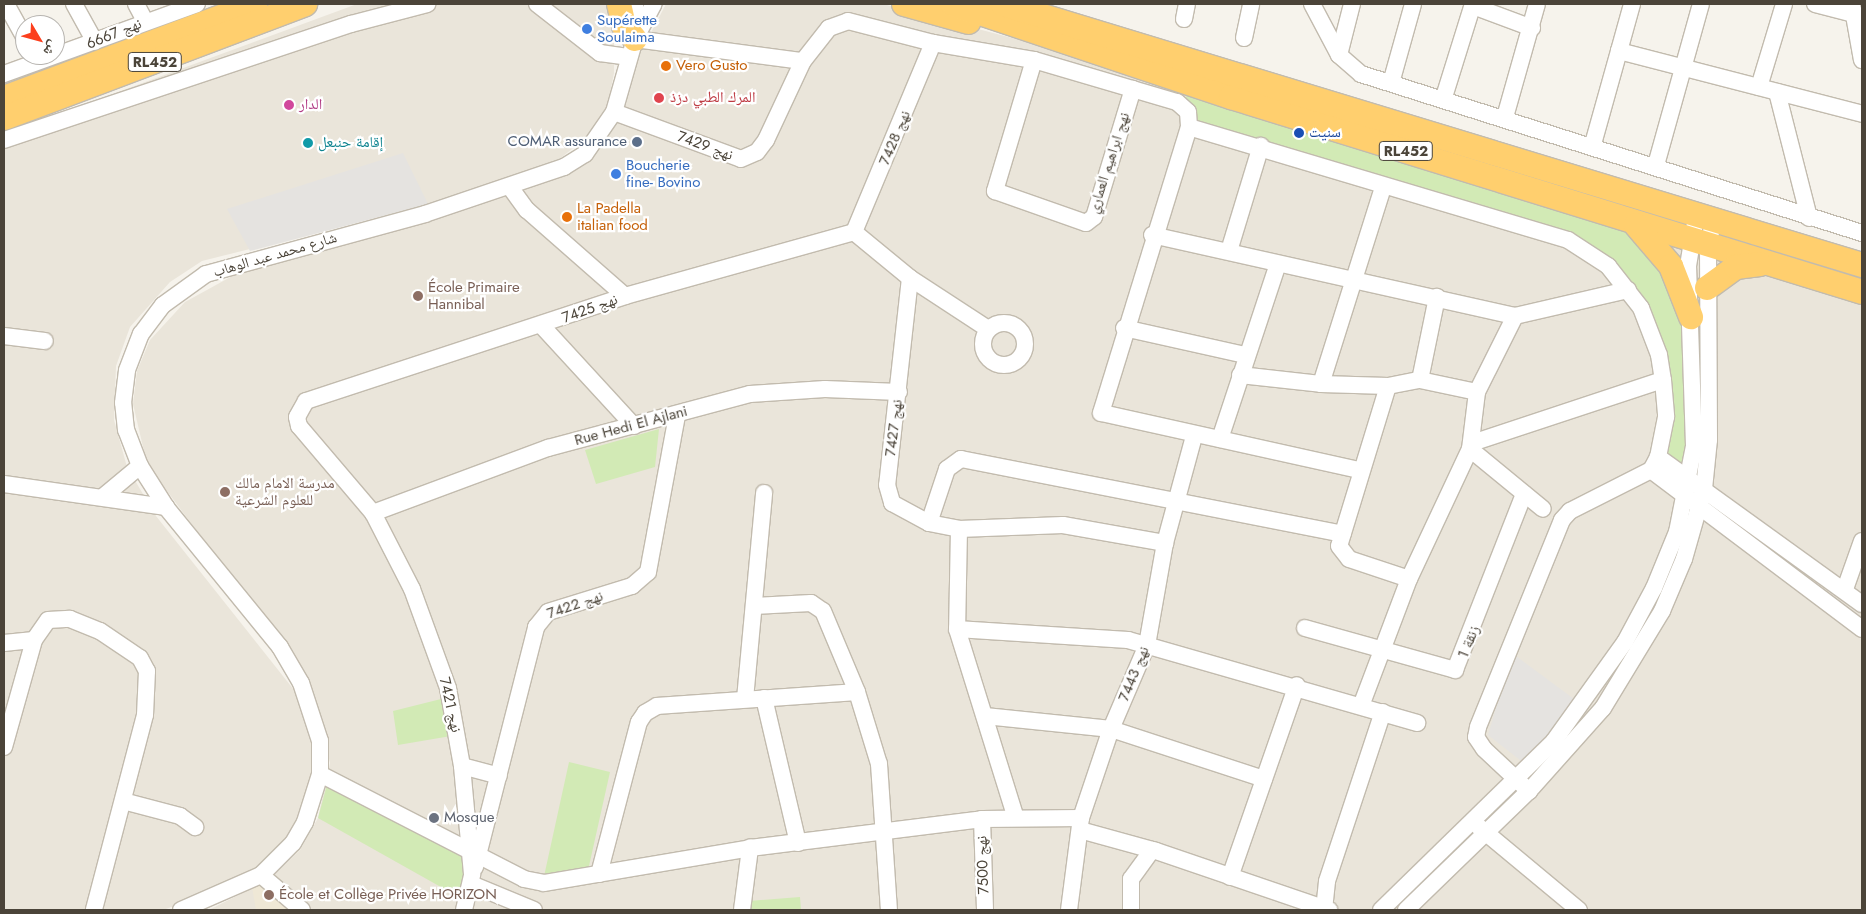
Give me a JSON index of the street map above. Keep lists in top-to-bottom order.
{
  "streets": {
    "highway": ["RL452"],
    "street": [
      "نهج 6667",
      "نهج 7428",
      "نهج 7429",
      "نهج ابراهيم العماري",
      "شارع محمد عبد الوهاب",
      "نهج 7425",
      "Rue Hedi El Ajlani",
      "نهج 7427",
      "نهج 7422",
      "زنقة 1",
      "نهج 7443",
      "نهج 7421",
      "نهج 7500"
    ]
  },
  "crossings": [
    ["نهج 7428", "نهج 7425"],
    ["نهج 7429", "شارع محمد عبد الوهاب"],
    ["نهج 7425", "Rue Hedi El Ajlani"],
    ["نهج 7425", "نهج 7421"],
    ["Rue Hedi El Ajlani", "نهج 7427"],
    ["Rue Hedi El Ajlani", "نهج 7422"],
    ["Rue Hedi El Ajlani", "نهج 7421"],
    ["نهج 7427", "نهج 7443"],
    ["نهج 7422", "نهج 7421"]
  ],
  "places": [
    "Supérette Soulaima",
    "Vero Gusto",
    "المرك الطبي دزذ",
    "الدار",
    "سنيت",
    "COMAR assurance",
    "إقامة حنبعل",
    "Boucherie fine- Bovino",
    "La Padella italian food",
    "École Primaire Hannibal",
    "مدرسة الامام مالك للعلوم الشرعية",
    "Mosque",
    "École et Collège Privée HORIZON"
  ],
  "north": "bottom right"
}
